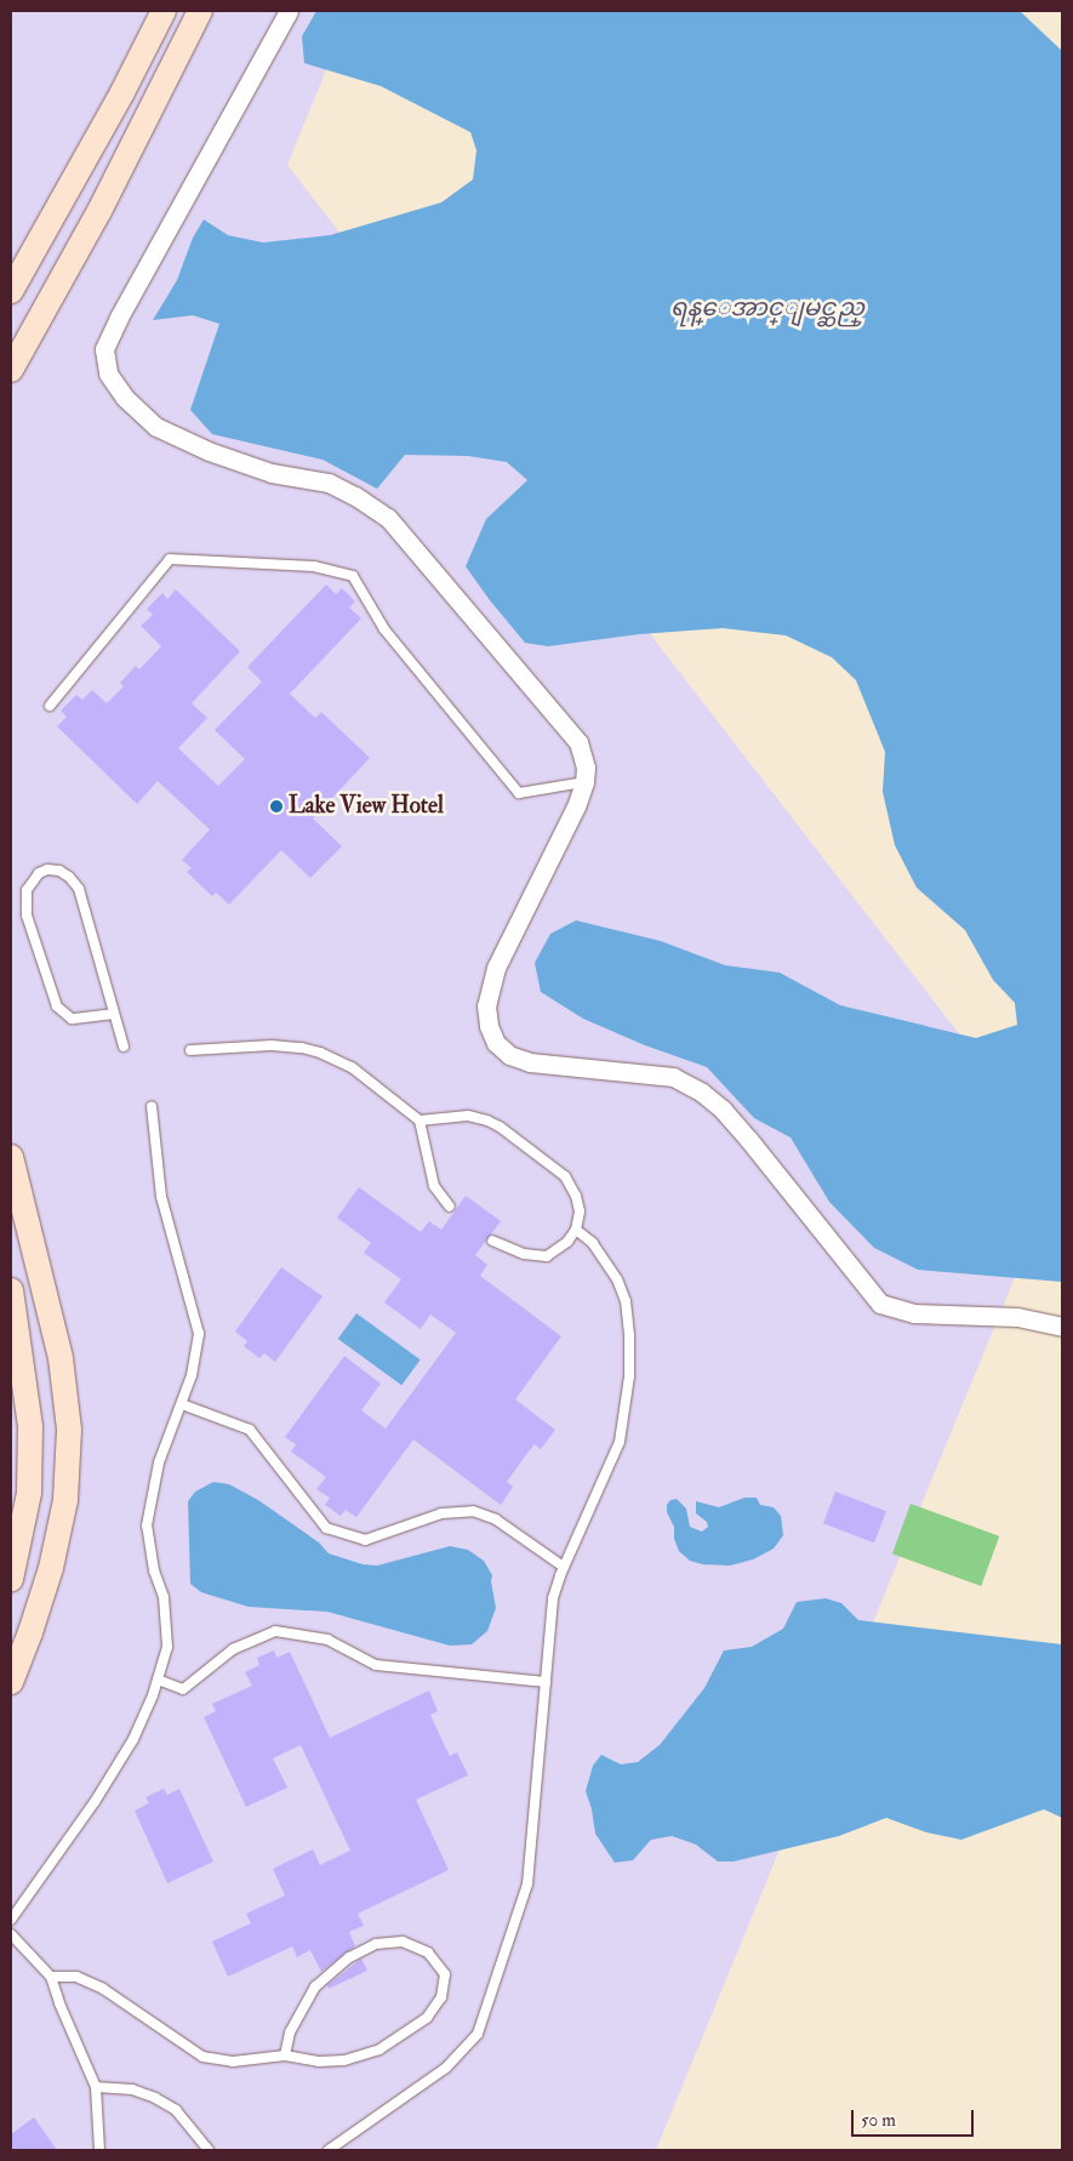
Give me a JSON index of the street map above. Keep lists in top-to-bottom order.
{
  "water": ["ရန္ေအာင္ျမင္ဆည္"],
  "places": ["Lake View Hotel"],
  "scale_bar": "50 m"
}
